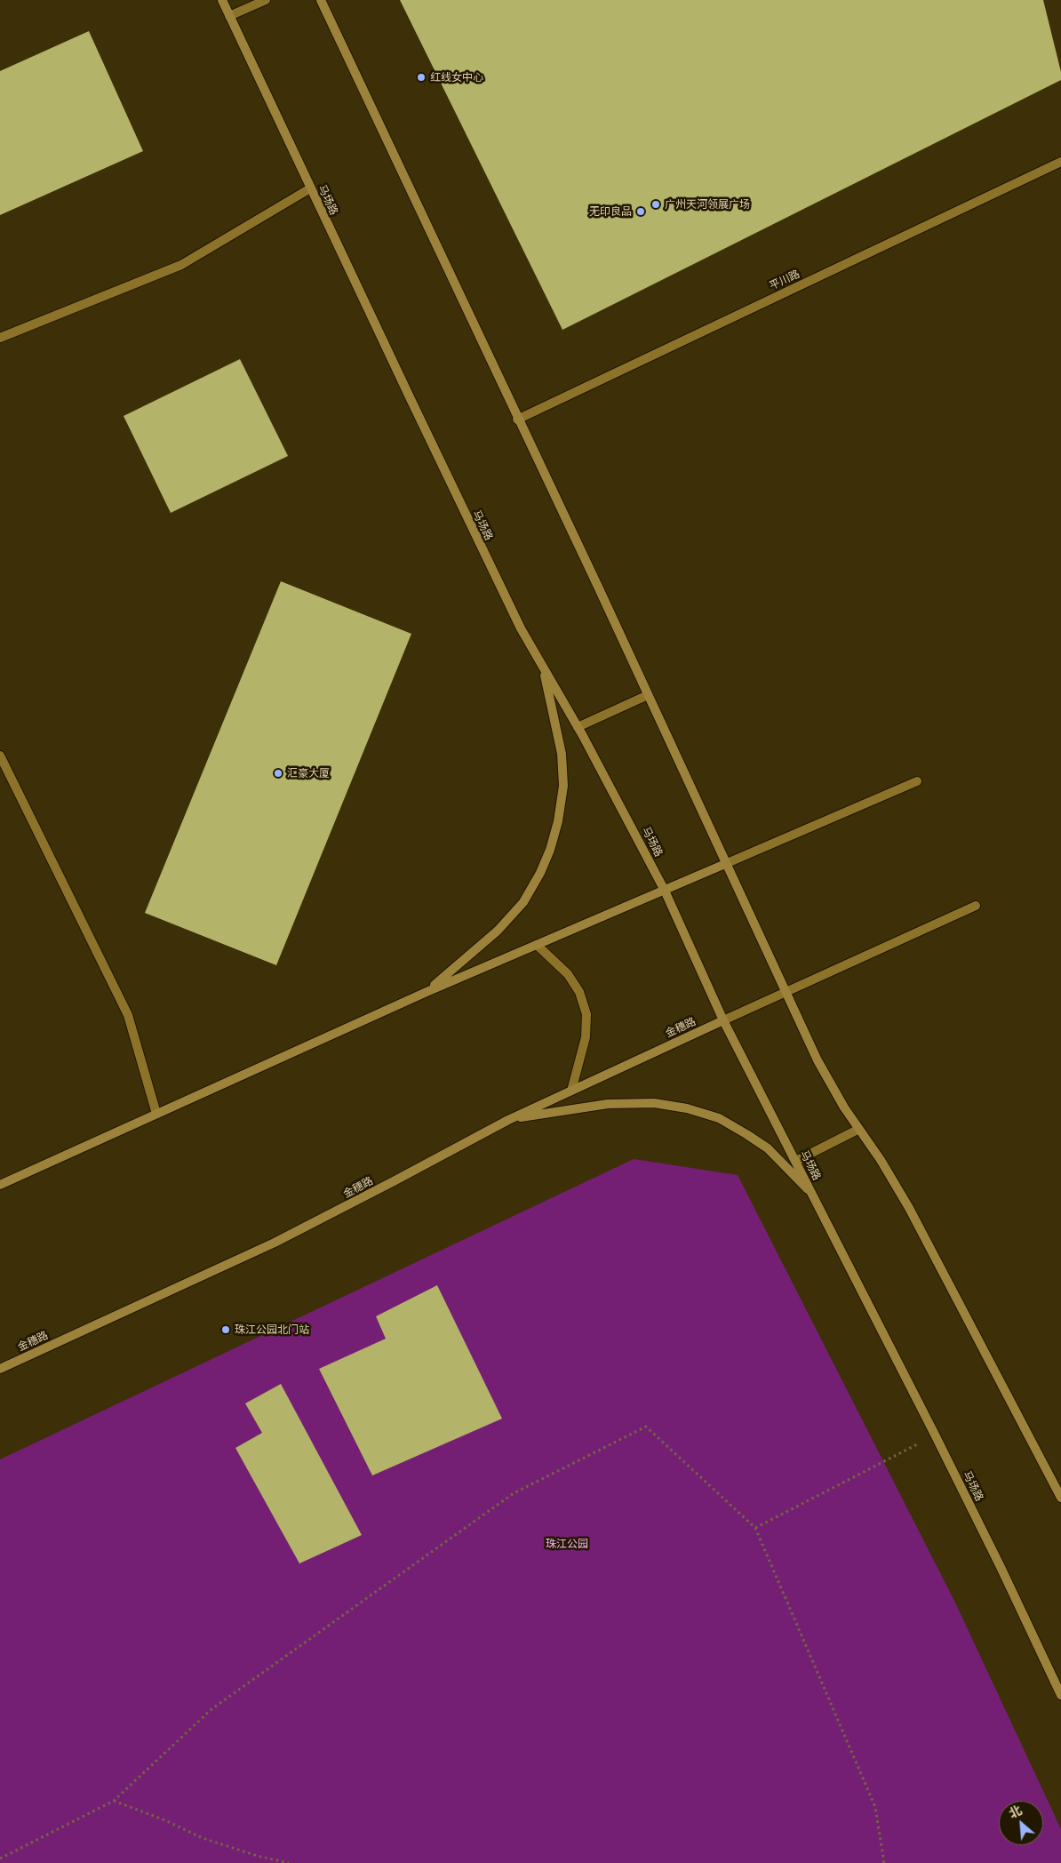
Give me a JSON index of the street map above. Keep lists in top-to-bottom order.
{
  "streets": {
    "main road": ["马场路", "金穗路"],
    "street": ["平川路"]
  },
  "crossings": [
    ["马场路", "金穗路"]
  ],
  "parks": ["珠江公园"],
  "places": [
    "红线女中心",
    "广州天河领展广场",
    "无印良品",
    "汇豪大厦",
    "珠江公园北门站"
  ],
  "north": "top left"
}
